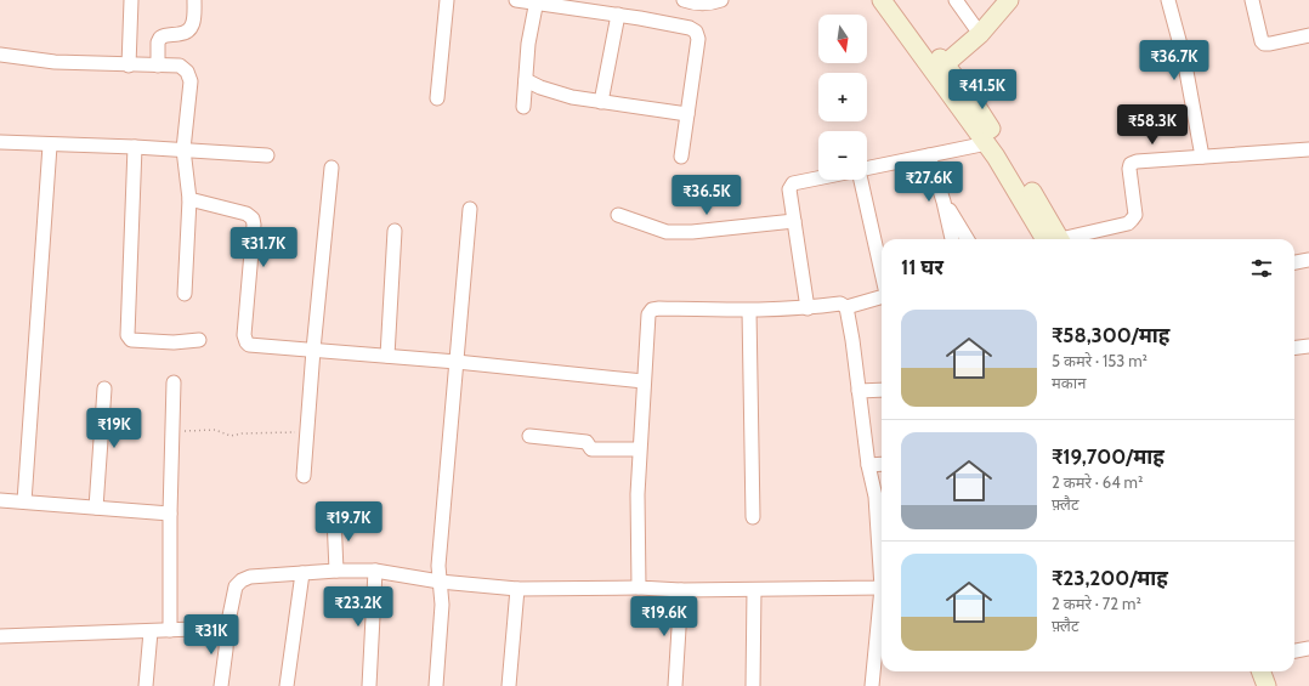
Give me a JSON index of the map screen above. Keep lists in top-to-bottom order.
{
  "north": "bottom",
  "page": {
    "map_buttons": ["+", "−"],
    "price": [
      "₹36.7K",
      "₹41.5K",
      "₹58.3K",
      "₹27.6K",
      "₹36.5K",
      "₹31.7K",
      "₹19K",
      "₹19.7K",
      "₹23.2K",
      "₹19.6K",
      "₹31K"
    ],
    "heading": "11 घर",
    "list": [
      {
        "name": "₹58,300/माह",
        "note": "5 कमरे · 153 m² · मकान"
      },
      {
        "name": "₹19,700/माह",
        "note": "2 कमरे · 64 m² · फ़्लैट"
      },
      {
        "name": "₹23,200/माह",
        "note": "2 कमरे · 72 m² · फ़्लैट"
      }
    ]
  }
}
